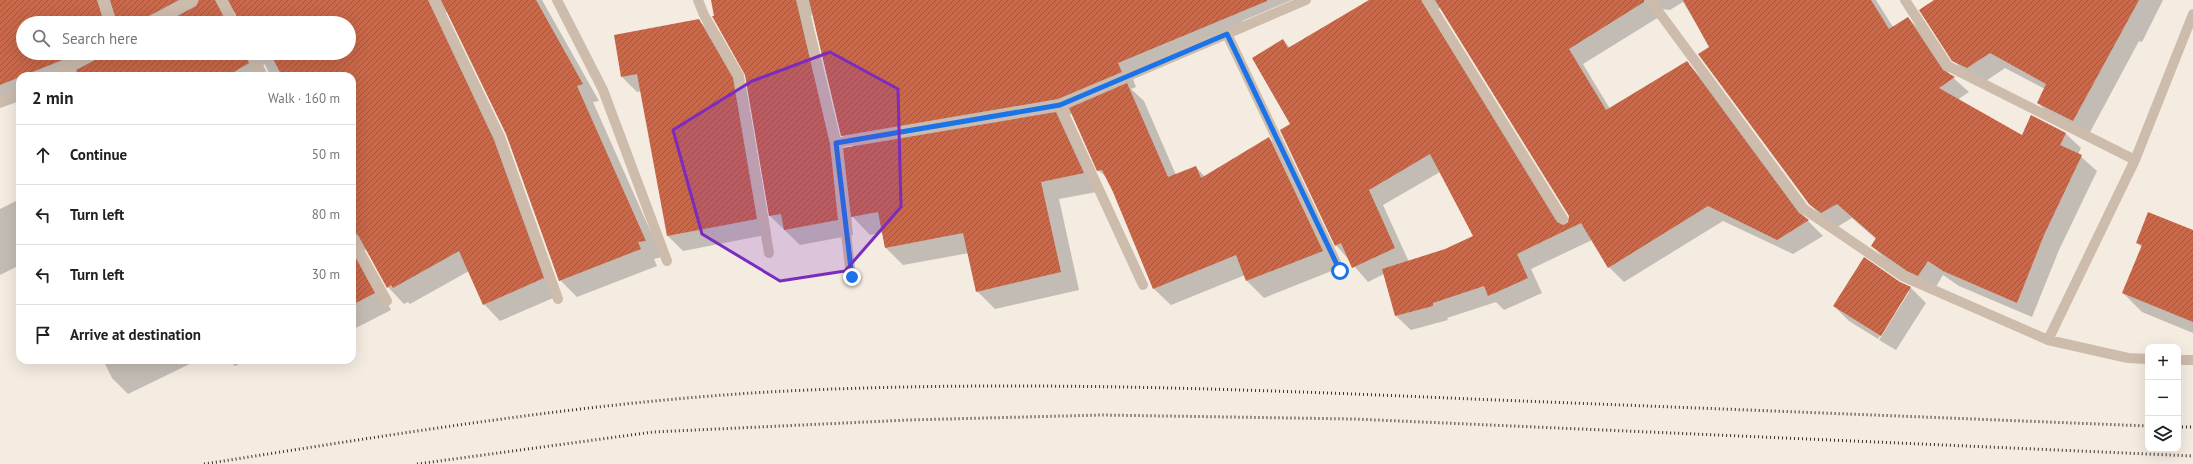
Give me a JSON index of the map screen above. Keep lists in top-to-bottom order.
{
  "page": {
    "search": "Search here",
    "heading": ["2 min", "Walk · 160 m"],
    "list": [
      ["Continue", "50 m"],
      ["Turn left", "80 m"],
      ["Turn left", "30 m"],
      "Arrive at destination"
    ],
    "map_buttons": ["+", "−"]
  }
}
